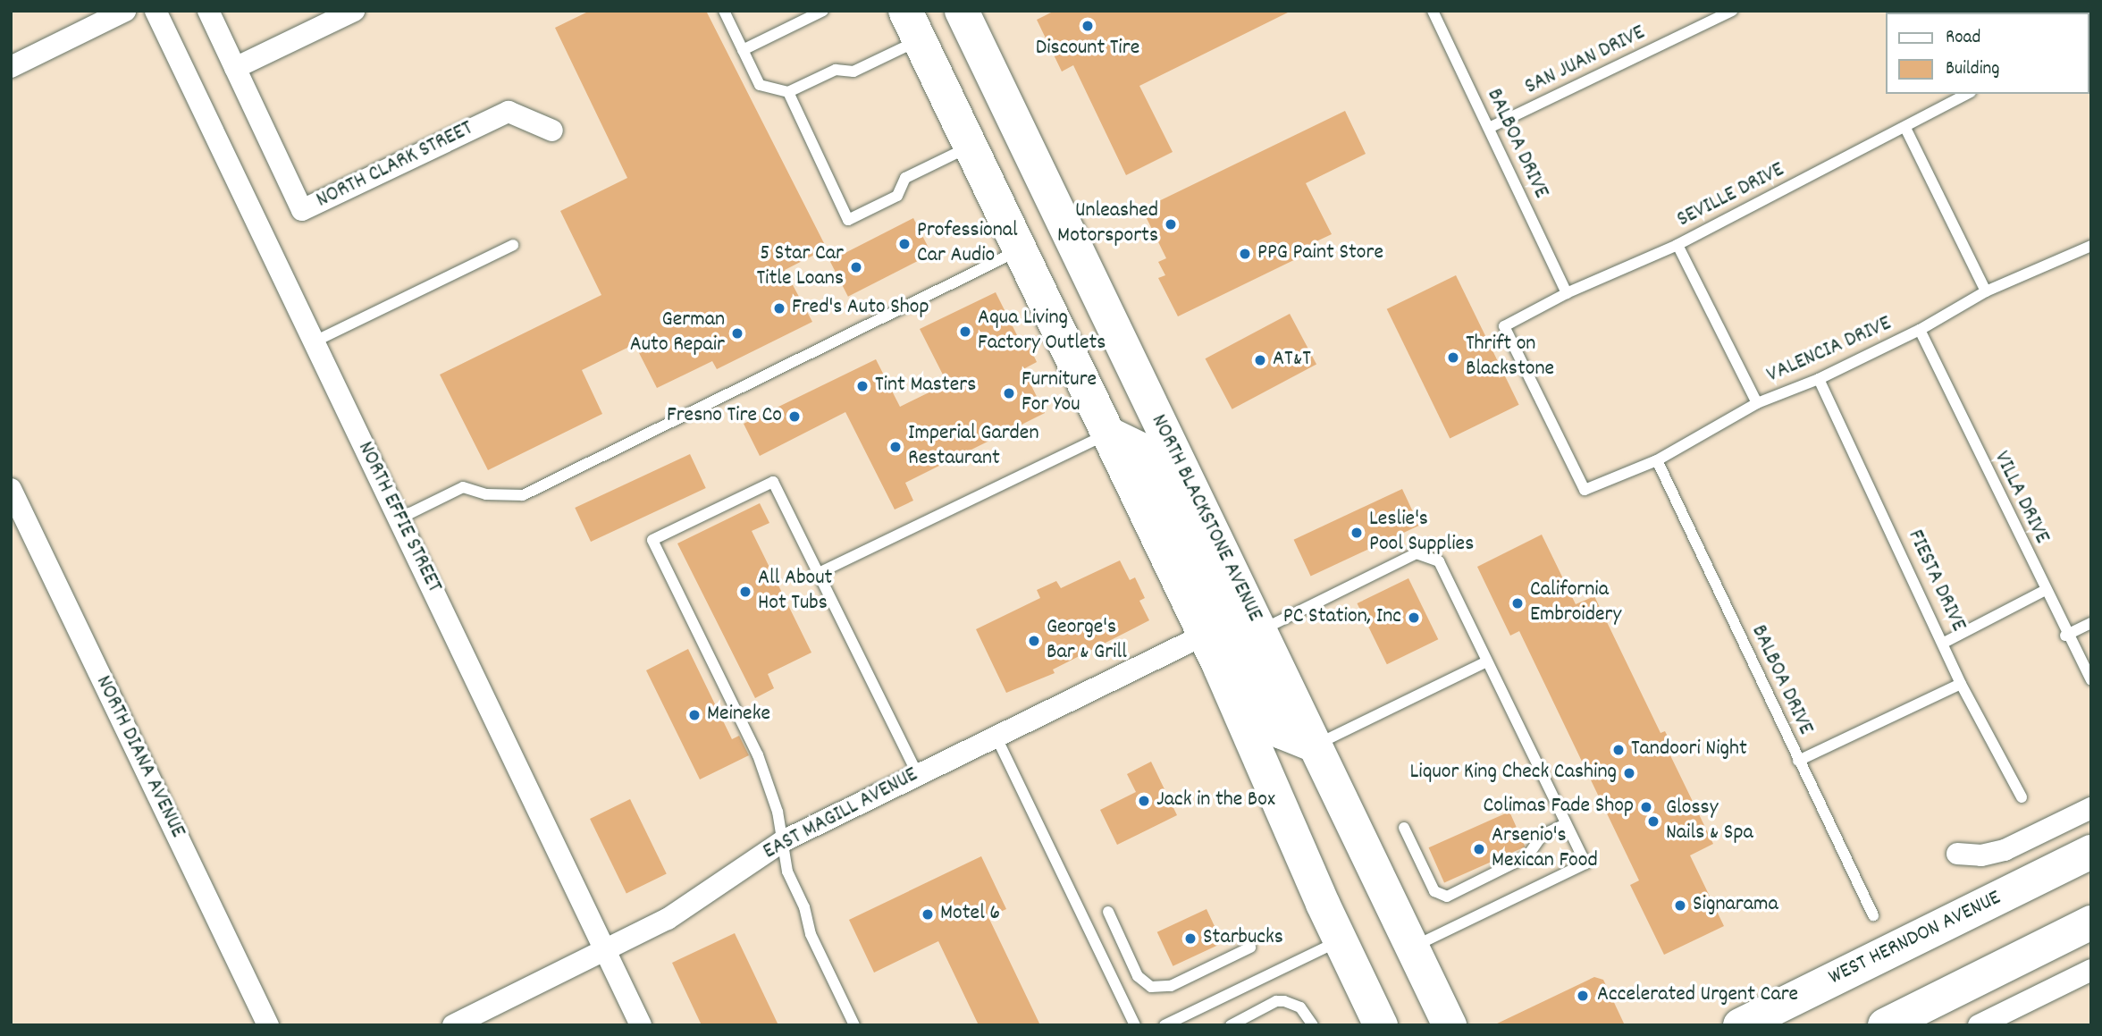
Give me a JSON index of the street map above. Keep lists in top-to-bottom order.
{
  "streets": {
    "main road": ["NORTH BLACKSTONE AVENUE", "WEST HERNDON AVENUE"],
    "street": [
      "NORTH CLARK STREET",
      "NORTH EFFIE STREET",
      "NORTH DIANA AVENUE",
      "EAST MAGILL AVENUE"
    ],
    "lane": [
      "SAN JUAN DRIVE",
      "BALBOA DRIVE",
      "SEVILLE DRIVE",
      "VALENCIA DRIVE",
      "VILLA DRIVE",
      "FIESTA DRIVE"
    ]
  },
  "crossings": [
    ["SAN JUAN DRIVE", "BALBOA DRIVE"],
    ["BALBOA DRIVE", "SEVILLE DRIVE"],
    ["BALBOA DRIVE", "VALENCIA DRIVE"],
    ["SEVILLE DRIVE", "VALENCIA DRIVE"],
    ["VALENCIA DRIVE", "VILLA DRIVE"],
    ["VALENCIA DRIVE", "FIESTA DRIVE"],
    ["NORTH EFFIE STREET", "EAST MAGILL AVENUE"]
  ],
  "places": [
    "Discount Tire",
    "Unleashed Motorsports",
    "Professional Car Audio",
    "PPG Paint Store",
    "5 Star Car Title Loans",
    "Fred's Auto Shop",
    "Aqua Living Factory Outlets",
    "German Auto Repair",
    "Thrift on Blackstone",
    "AT&T",
    "Tint Masters",
    "Furniture For You",
    "Fresno Tire Co",
    "Imperial Garden Restaurant",
    "Leslie's Pool Supplies",
    "All About Hot Tubs",
    "California Embroidery",
    "PC Station, Inc",
    "George's Bar & Grill",
    "Meineke",
    "Tandoori Night",
    "Liquor King Check Cashing",
    "Jack in the Box",
    "Colimas Fade Shop",
    "Glossy Nails & Spa",
    "Arsenio's Mexican Food",
    "Signarama",
    "Motel 6",
    "Starbucks",
    "Accelerated Urgent Care"
  ],
  "legend": ["Road", "Building"]
}
